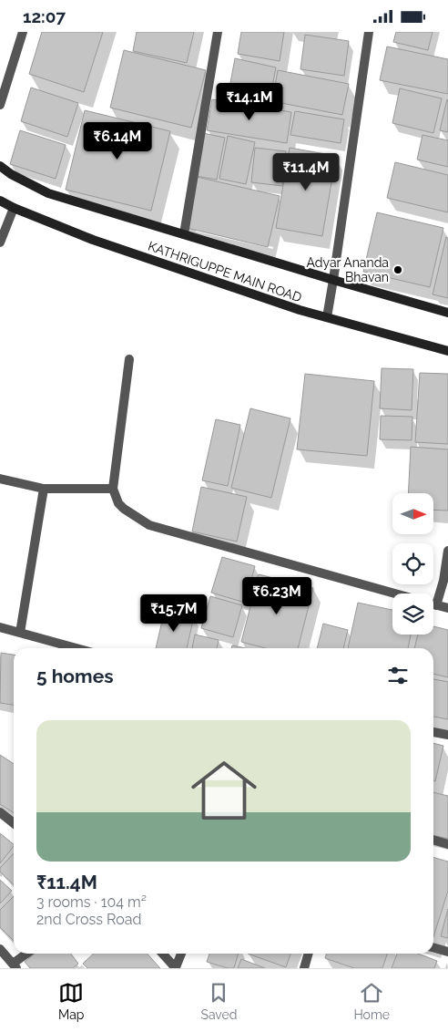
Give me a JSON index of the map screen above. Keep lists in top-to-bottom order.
{
  "streets": {
    "main road": ["KATHRIGUPPE MAIN ROAD"]
  },
  "places": ["Adyar Ananda Bhavan"],
  "north": "right",
  "page": {
    "status": "12:07",
    "price": [
      "₹14.1M",
      "₹6.14M",
      "₹11.4M",
      "₹6.23M",
      "₹15.7M"
    ],
    "heading": "5 homes",
    "list": [
      {
        "name": "₹11.4M",
        "note": "3 rooms · 104 m² · 2nd Cross Road"
      }
    ],
    "tabs": ["Map", "Saved", "Home"]
  }
}
